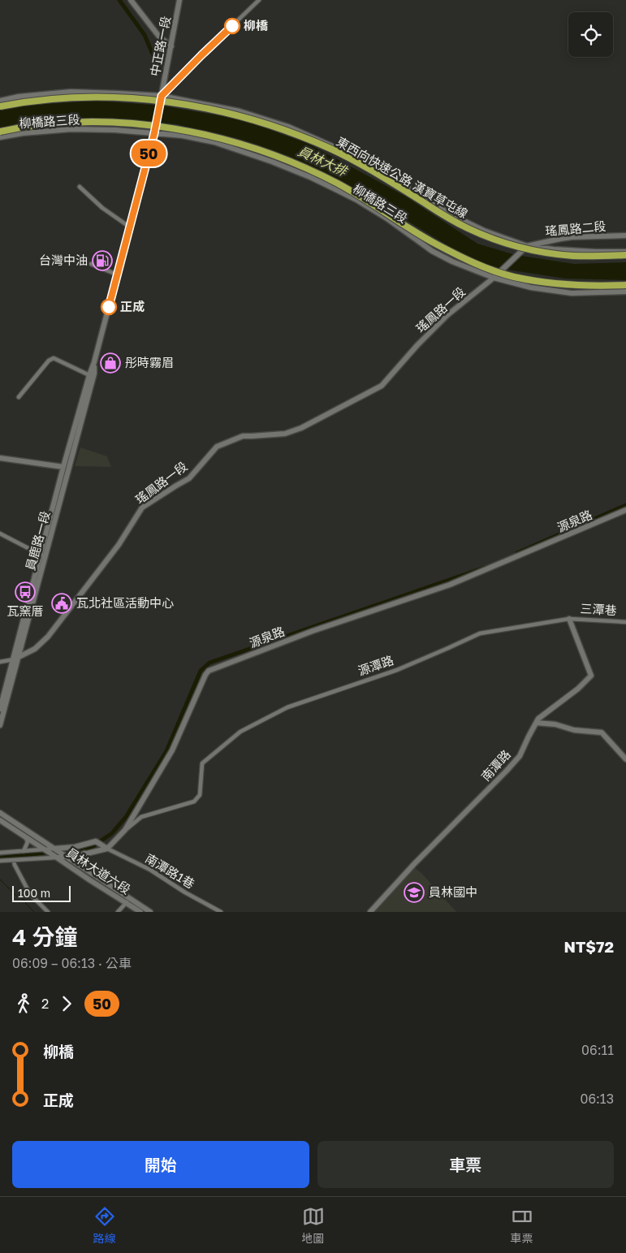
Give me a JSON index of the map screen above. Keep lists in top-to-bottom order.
{
  "streets": {
    "highway": ["東西向快速公路 漢寶草屯線"],
    "main road": [
      "中正路一段",
      "柳橋路三段",
      "瑤鳳路二段",
      "瑤鳳路一段",
      "源泉路",
      "員鹿路一段",
      "南潭路",
      "員林大道六段"
    ],
    "street": ["三潭巷", "源潭路", "南潭路1巷"]
  },
  "crossings": [
    ["中正路一段", "員鹿路一段"],
    ["柳橋路三段", "瑤鳳路一段"],
    ["柳橋路三段", "員鹿路一段"],
    ["瑤鳳路二段", "瑤鳳路一段"],
    ["瑤鳳路一段", "員鹿路一段"],
    ["源泉路", "源潭路"],
    ["源泉路", "南潭路1巷"],
    ["三潭巷", "源潭路"],
    ["三潭巷", "南潭路"],
    ["源潭路", "南潭路"]
  ],
  "water": ["員林大排"],
  "places": {
    "other": ["柳橋", "正成"],
    "fuel station": ["台灣中油"],
    "shop": ["彤時霧眉"],
    "bus stop": ["瓦窯厝"],
    "public building": ["瓦北社區活動中心"],
    "school or university": ["員林國中"]
  },
  "lines": ["bus line 50"],
  "scale_bar": "100 m",
  "page": {
    "on_map": "50",
    "scale": "100 m",
    "heading": ["4 分鐘", "06:09 – 06:13 · 公車", "NT$72"],
    "legs": ["2", "50"],
    "list": [
      {
        "name": "柳橋",
        "value": "06:11"
      },
      {
        "name": "正成",
        "value": "06:13"
      }
    ],
    "buttons": ["開始", "車票"],
    "tabs": ["路線", "地圖", "車票"]
  }
}
